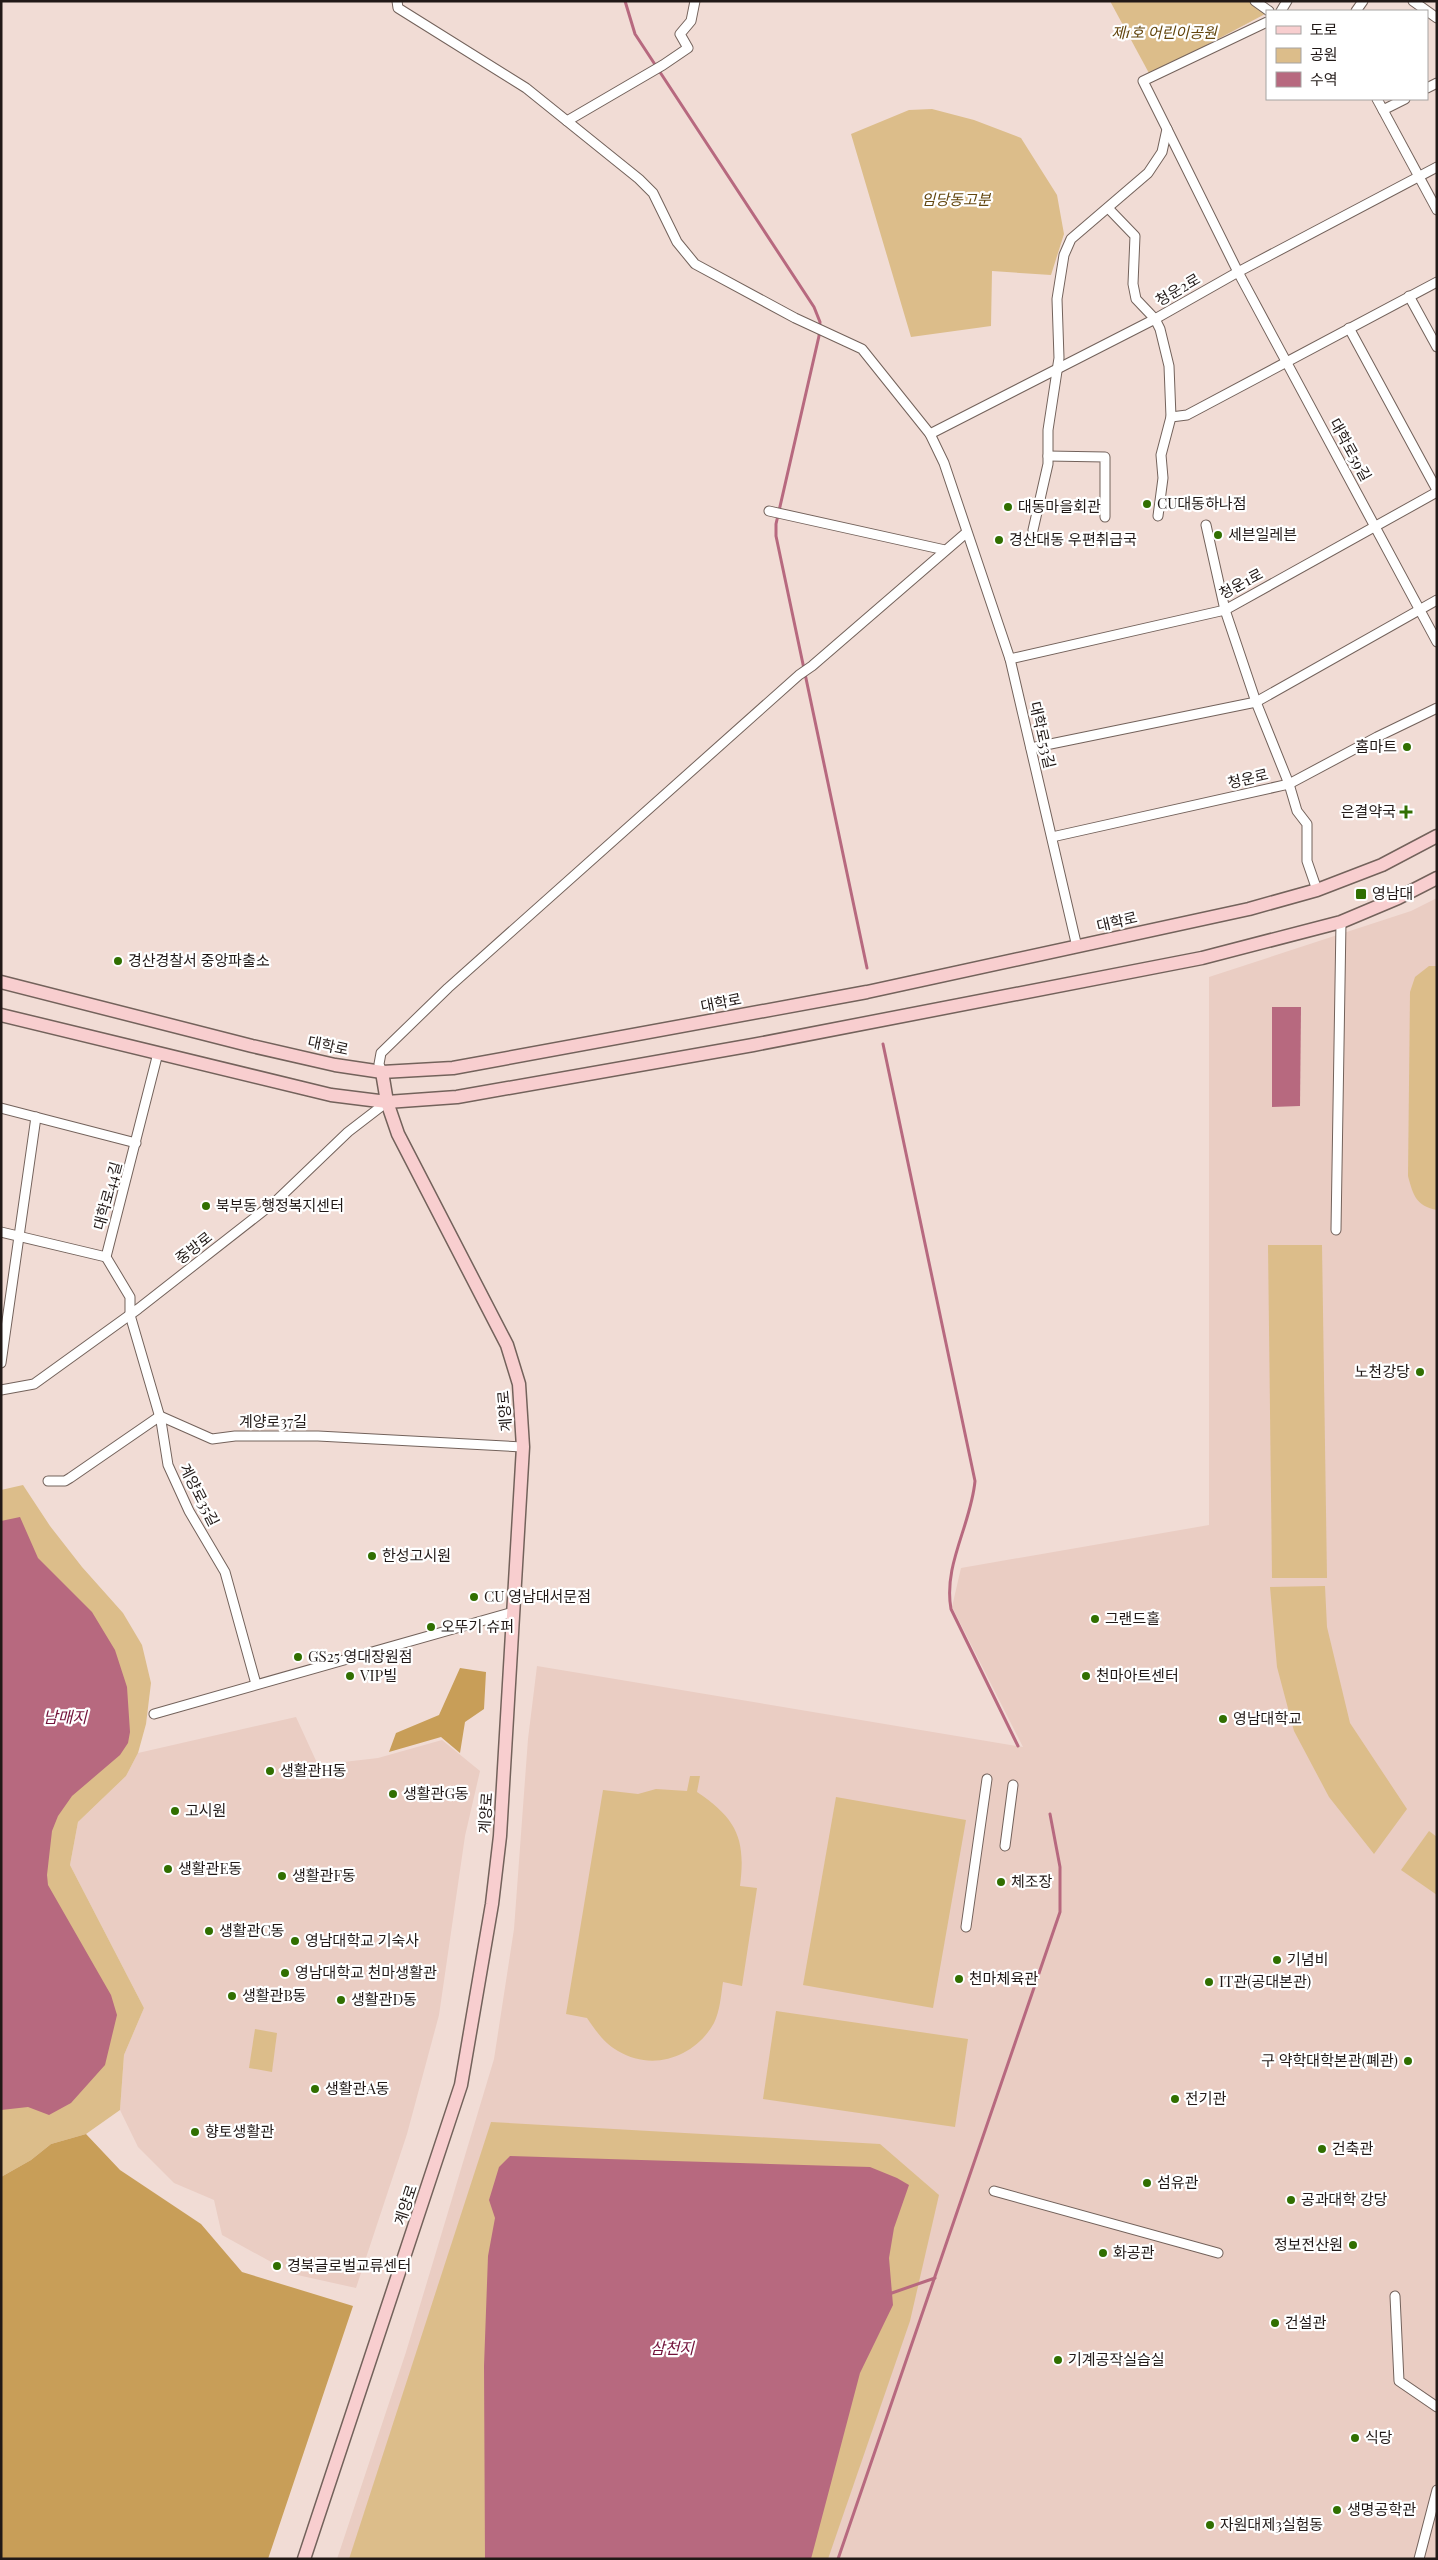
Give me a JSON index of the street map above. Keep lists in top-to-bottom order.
{
  "streets": {
    "main road": ["대학로", "계양로"],
    "street": [
      "청운2로",
      "대학로59길",
      "청운1로",
      "대학로53길",
      "청운로",
      "대학로44길",
      "중방로",
      "계양로37길",
      "계양로35길"
    ]
  },
  "crossings": [
    ["청운2로", "대학로59길"],
    ["청운2로", "대학로53길"],
    ["대학로59길", "청운1로"],
    ["청운1로", "대학로53길"],
    ["대학로53길", "청운로"],
    ["대학로53길", "대학로"],
    ["대학로", "계양로"],
    ["중방로", "계양로"],
    ["중방로", "계양로35길"],
    ["계양로", "계양로37길"],
    ["계양로37길", "계양로35길"]
  ],
  "water": ["남매지", "삼천지"],
  "parks": ["제1호 어린이공원", "임당동고분"],
  "places": {
    "other": [
      "CU대동하나점",
      "대동마을회관",
      "세븐일레븐",
      "경산대동 우편취급국",
      "홈마트",
      "경산경찰서 중앙파출소",
      "북부동 행정복지센터",
      "노천강당",
      "한성고시원",
      "CU 영남대서문점",
      "그랜드홀",
      "오뚜기 슈퍼",
      "GS25 영대장원점",
      "VIP빌",
      "천마아트센터",
      "영남대학교",
      "생활관H동",
      "생활관G동",
      "고시원",
      "생활관E동",
      "생활관F동",
      "체조장",
      "생활관C동",
      "영남대학교 기숙사",
      "기념비",
      "영남대학교 천마생활관",
      "천마체육관",
      "IT관(공대본관)",
      "생활관B동",
      "생활관D동",
      "구 약학대학본관(폐관)",
      "생활관A동",
      "전기관",
      "향토생활관",
      "건축관",
      "섬유관",
      "공과대학 강당",
      "정보전산원",
      "화공관",
      "경북글로벌교류센터",
      "건설관",
      "기계공작실습실",
      "식당",
      "생명공학관",
      "자원대제3실험동"
    ],
    "health": ["은결약국"],
    "transit": ["영남대"]
  },
  "legend": ["도로", "공원", "수역"]
}
